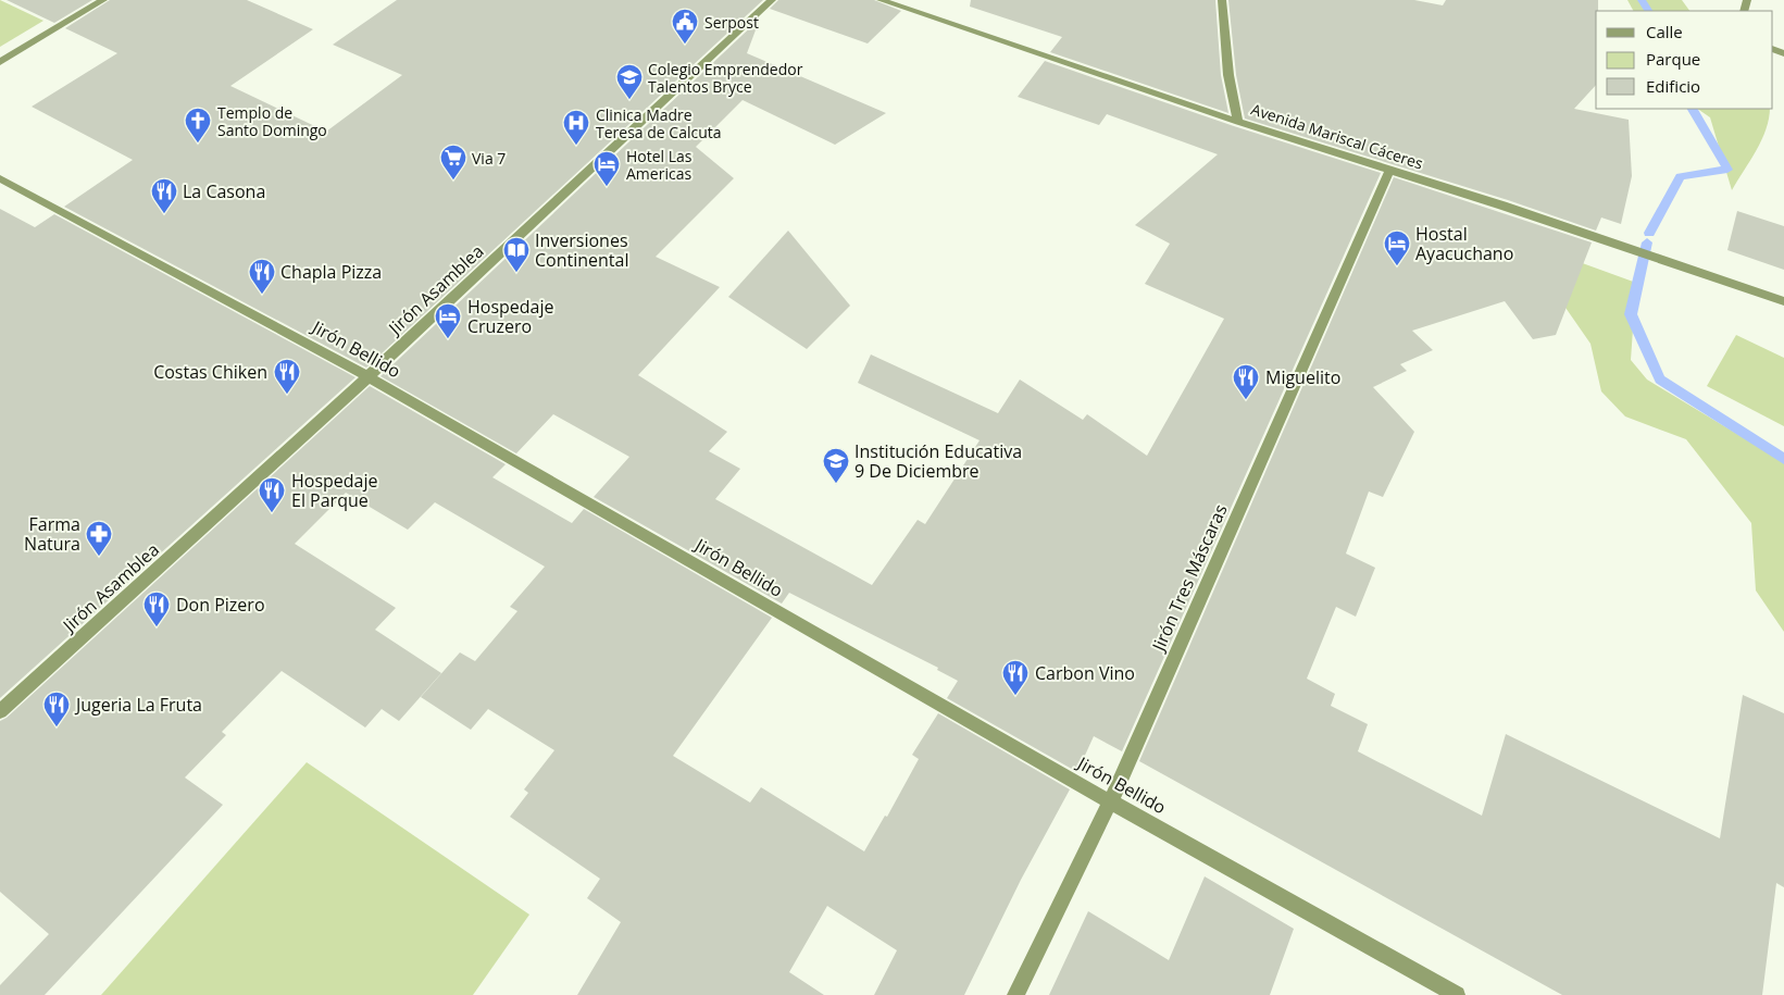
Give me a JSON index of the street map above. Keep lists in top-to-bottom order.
{
  "streets": {
    "street": [
      "Avenida Mariscal Cáceres",
      "Jirón Asamblea",
      "Jirón Bellido",
      "Jirón Tres Máscaras"
    ]
  },
  "crossings": [
    ["Avenida Mariscal Cáceres", "Jirón Tres Máscaras"],
    ["Jirón Asamblea", "Jirón Bellido"],
    ["Jirón Bellido", "Jirón Tres Máscaras"]
  ],
  "places": {
    "public building": ["Serpost"],
    "school or university": ["Colegio Emprendedor Talentos Bryce", "Institución Educativa 9 De Diciembre"],
    "church": ["Templo de Santo Domingo"],
    "hospital": ["Clinica Madre Teresa de Calcuta"],
    "supermarket": ["Via 7"],
    "hotel": ["Hotel Las Americas", "Hostal Ayacuchano", "Hospedaje Cruzero"],
    "restaurant": [
      "La Casona",
      "Chapla Pizza",
      "Costas Chiken",
      "Miguelito",
      "Hospedaje El Parque",
      "Don Pizero",
      "Carbon Vino",
      "Jugeria La Fruta"
    ],
    "library": ["Inversiones Continental"],
    "pharmacy": ["Farma Natura"]
  },
  "legend": ["Calle", "Parque", "Edificio"]
}
